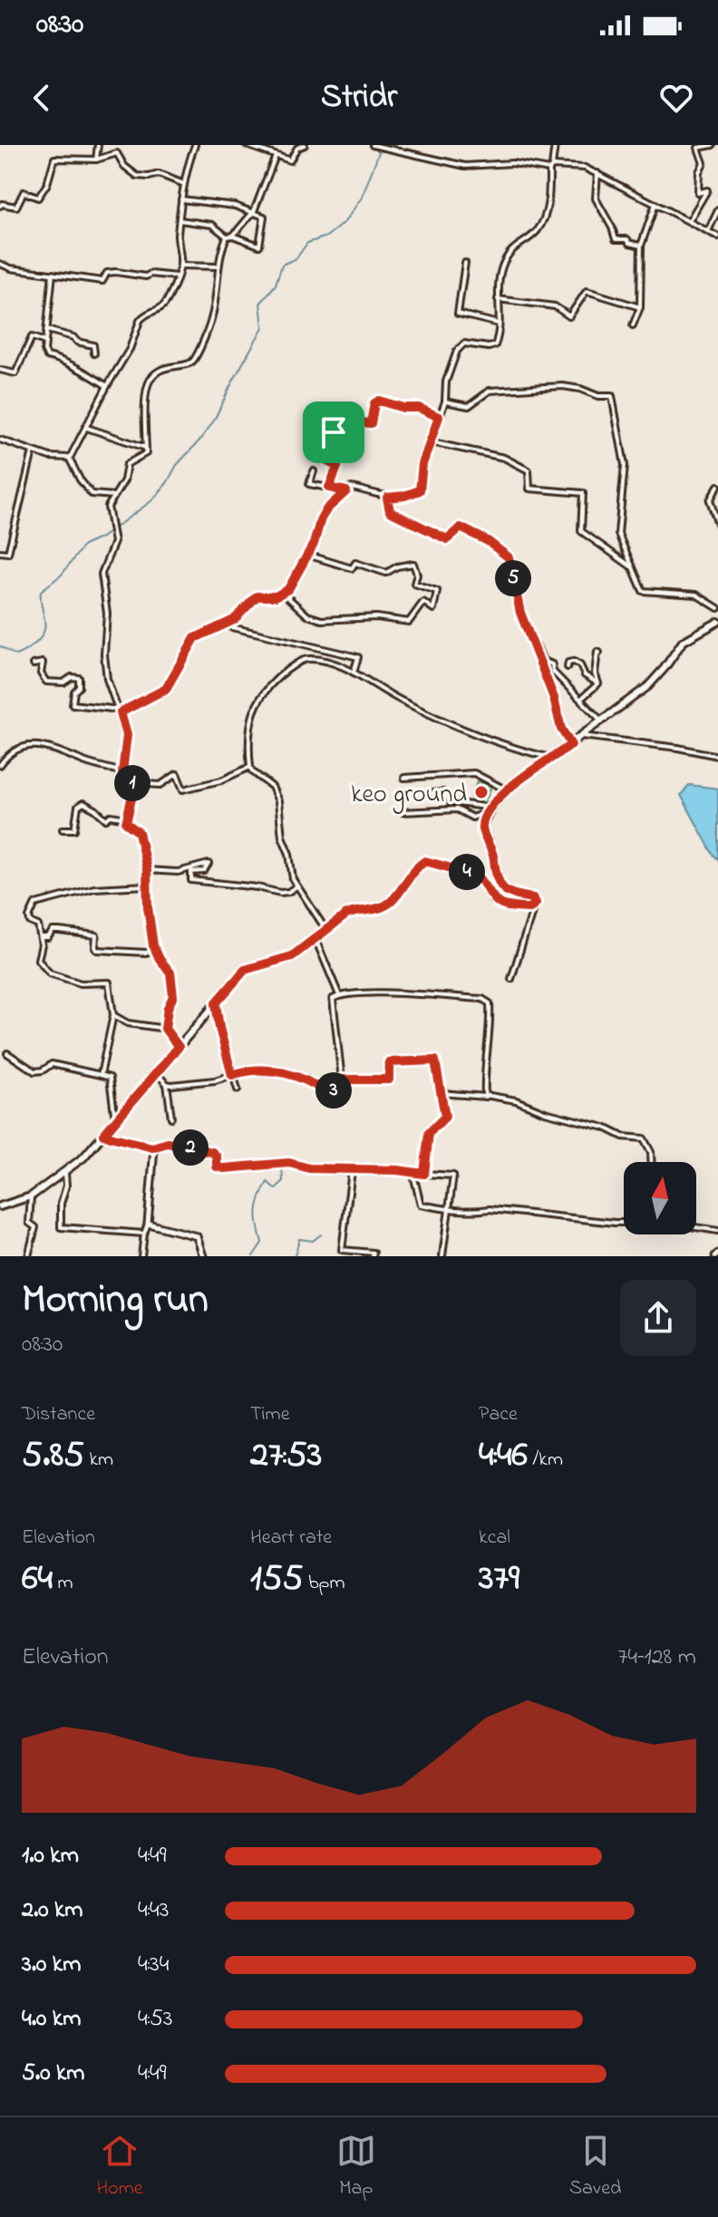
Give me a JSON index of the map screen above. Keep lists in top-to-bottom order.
{
  "places": ["keo ground"],
  "north": "top",
  "page": {
    "status": "08:30",
    "header": "Stridr",
    "pins": [
      "5",
      "1",
      "4",
      "3",
      "2"
    ],
    "heading": ["Morning run", "08:30"],
    "stats": [
      ["Distance", "5.85 km"],
      ["Time", "27:53"],
      ["Pace", "4:46 /km"],
      ["Elevation", "64 m"],
      ["Heart rate", "155 bpm"],
      ["kcal", "379"]
    ],
    "chart": ["Elevation", "74–128 m"],
    "list": [
      {
        "name": "1.0 km",
        "note": "4:49"
      },
      {
        "name": "2.0 km",
        "note": "4:43"
      },
      {
        "name": "3.0 km",
        "note": "4:34"
      },
      {
        "name": "4.0 km",
        "note": "4:53"
      },
      {
        "name": "5.0 km",
        "note": "4:49"
      }
    ],
    "tabs": ["Home", "Map", "Saved"]
  }
}
